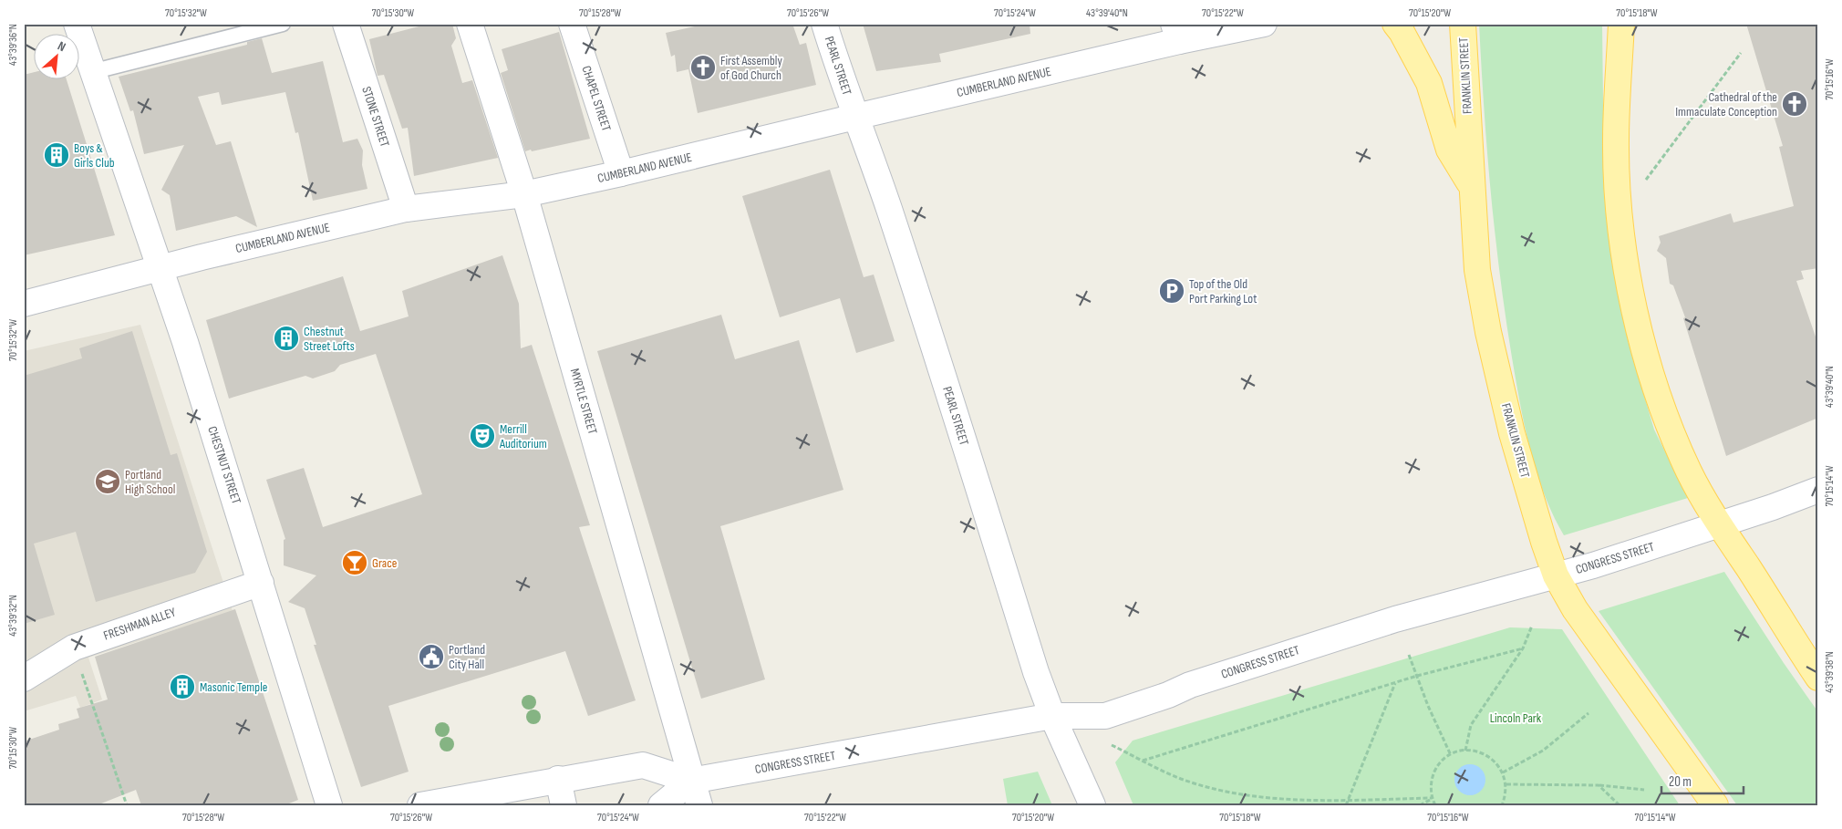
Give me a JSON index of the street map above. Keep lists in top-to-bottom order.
{
  "streets": {
    "main road": ["FRANKLIN STREET"],
    "street": [
      "PEARL STREET",
      "CUMBERLAND AVENUE",
      "CHAPEL STREET",
      "STONE STREET",
      "MYRTLE STREET",
      "CHESTNUT STREET",
      "CONGRESS STREET",
      "FRESHMAN ALLEY"
    ]
  },
  "crossings": [
    ["PEARL STREET", "CUMBERLAND AVENUE"],
    ["PEARL STREET", "CONGRESS STREET"],
    ["FRANKLIN STREET", "CONGRESS STREET"],
    ["CUMBERLAND AVENUE", "CHAPEL STREET"],
    ["CUMBERLAND AVENUE", "STONE STREET"],
    ["CUMBERLAND AVENUE", "MYRTLE STREET"],
    ["CUMBERLAND AVENUE", "CHESTNUT STREET"],
    ["MYRTLE STREET", "CONGRESS STREET"],
    ["CHESTNUT STREET", "FRESHMAN ALLEY"]
  ],
  "parks": ["Lincoln Park"],
  "places": {
    "church": ["First Assembly of God Church", "Cathedral of the Immaculate Conception"],
    "building": ["Boys & Girls Club", "Chestnut Street Lofts", "Masonic Temple"],
    "parking": ["Top of the Old Port Parking Lot"],
    "theatre": ["Merrill Auditorium"],
    "school or university": ["Portland High School"],
    "bar": ["Grace"],
    "public building": ["Portland City Hall"]
  },
  "scale_bar": "20 m",
  "north": "top right",
  "coordinates": [
    "70°15'32\"W",
    "70°15'30\"W",
    "70°15'28\"W",
    "70°15'26\"W",
    "70°15'24\"W",
    "43°39'40\"N",
    "70°15'22\"W",
    "70°15'20\"W",
    "70°15'18\"W",
    "43°39'36\"N",
    "70°15'16\"W",
    "70°15'14\"W",
    "43°39'32\"N",
    "43°39'38\"N"
  ]
}
